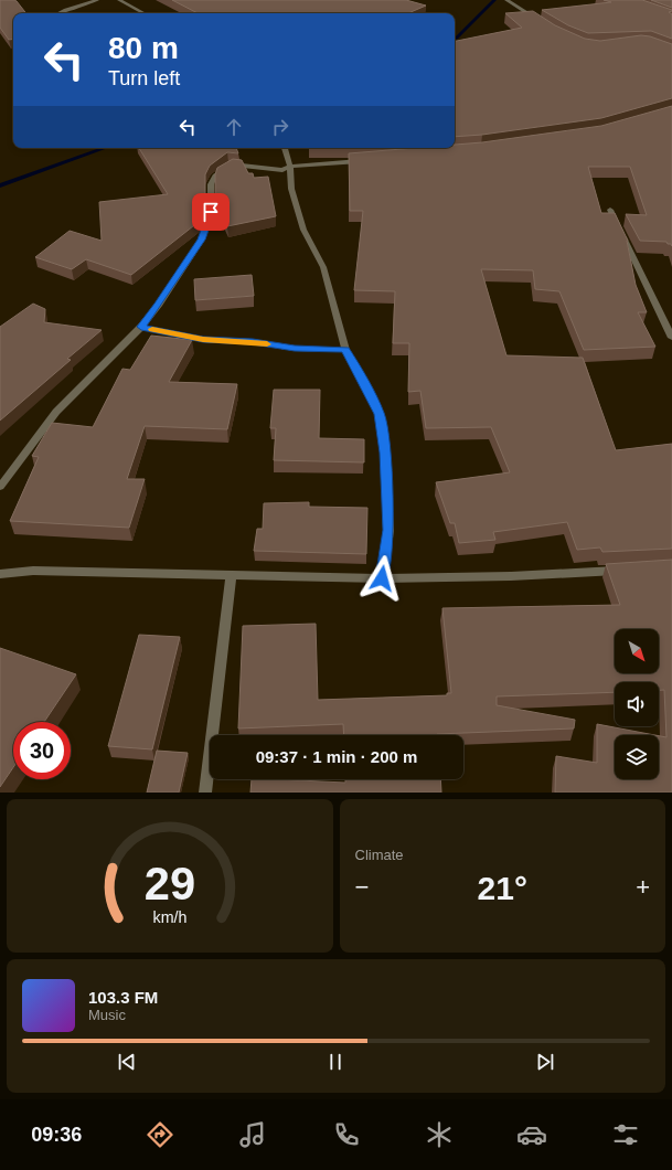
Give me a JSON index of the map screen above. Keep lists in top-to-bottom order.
{
  "north": "bottom right",
  "page": {
    "turn": ["80 m", "Turn left"],
    "limit": "30",
    "trip": "09:37 · 1 min · 200 m",
    "tile": "Climate",
    "heat": ["−", "21°", "+"],
    "song": ["103.3 FM", "Music"],
    "tabs": "09:36",
    "gauge": ["29", "km/h"]
  }
}
